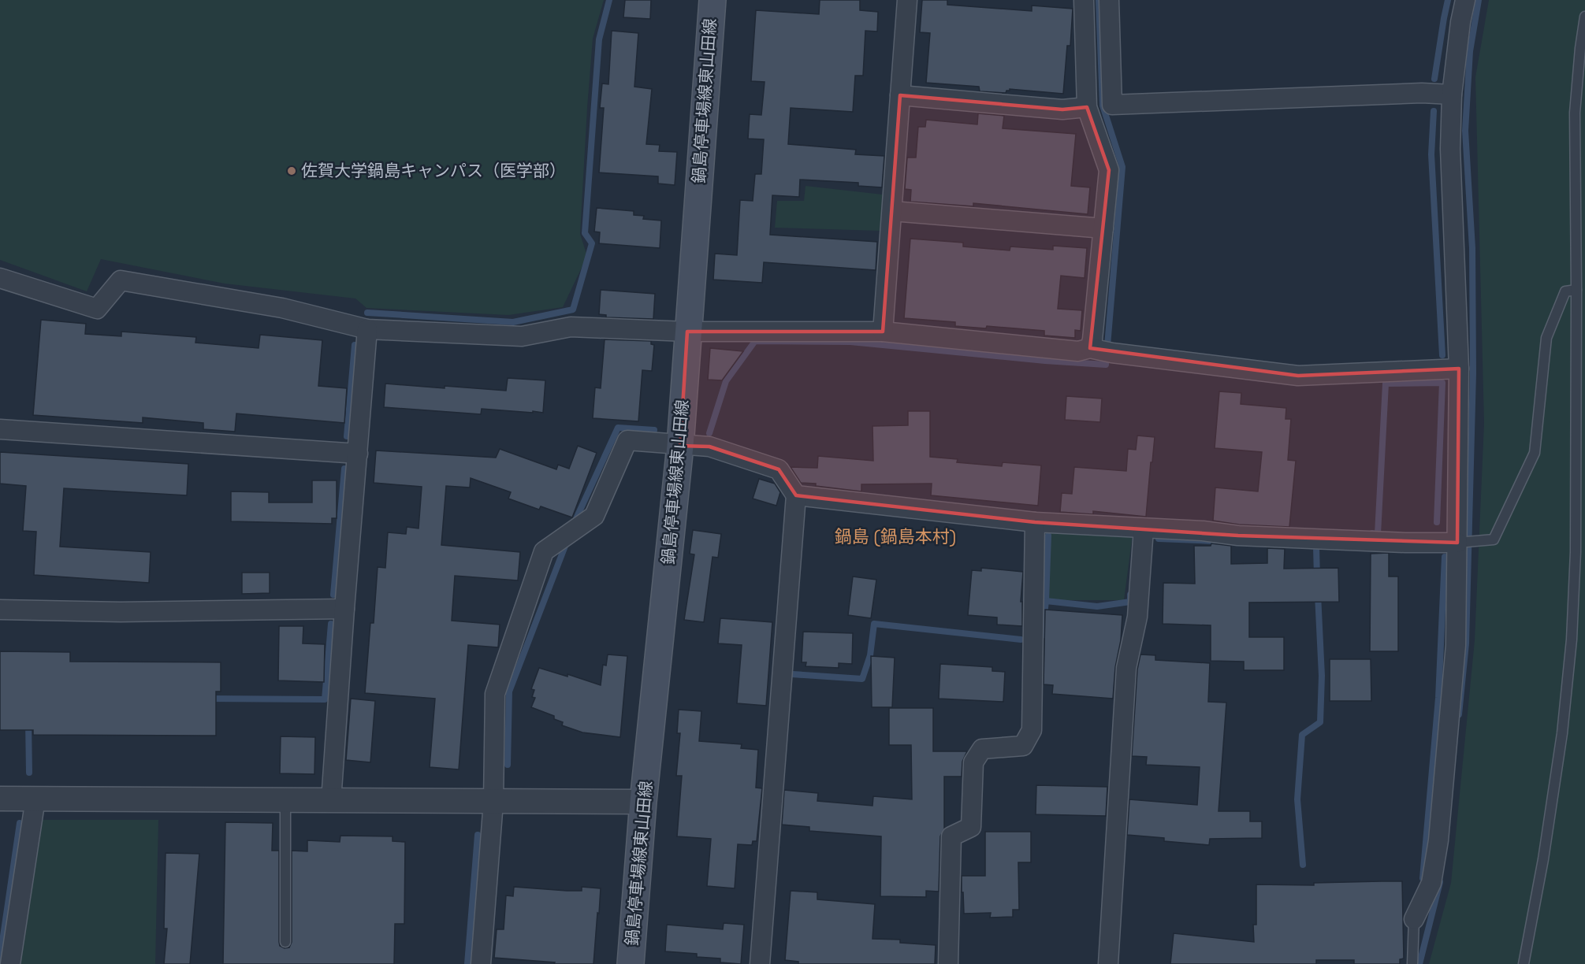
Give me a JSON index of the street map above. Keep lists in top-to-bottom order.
{
  "streets": {
    "main road": ["鍋島停車場線東山田線"]
  },
  "districts": ["鍋島 (鍋島本村)"],
  "places": ["佐賀大学鍋島キャンパス（医学部）"]
}
